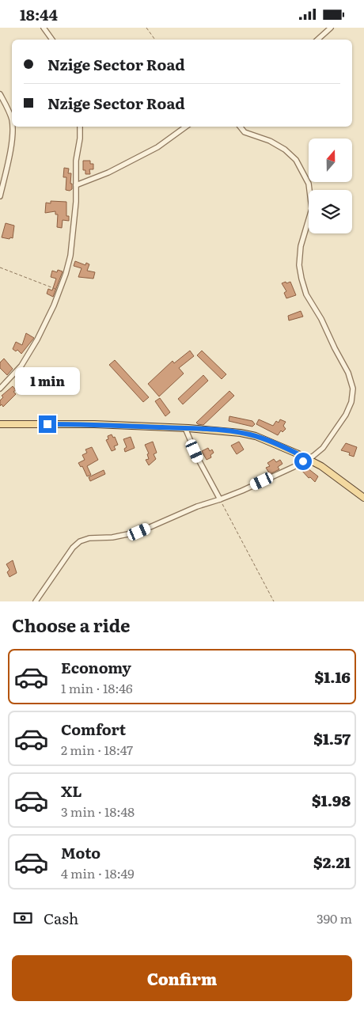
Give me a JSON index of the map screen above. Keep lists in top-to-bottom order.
{
  "north": "top",
  "page": {
    "status": "18:44",
    "banner": ["Nzige Sector Road", "Nzige Sector Road"],
    "bubble": "1 min",
    "heading": "Choose a ride",
    "list": [
      {
        "name": "Economy",
        "note": "1 min · 18:46",
        "value": "$1.16"
      },
      {
        "name": "Comfort",
        "note": "2 min · 18:47",
        "value": "$1.57"
      },
      {
        "name": "XL",
        "note": "3 min · 18:48",
        "value": "$1.98"
      },
      {
        "name": "Moto",
        "note": "4 min · 18:49",
        "value": "$2.21"
      }
    ],
    "pay": ["Cash", "390 m"],
    "buttons": "Confirm"
  }
}
